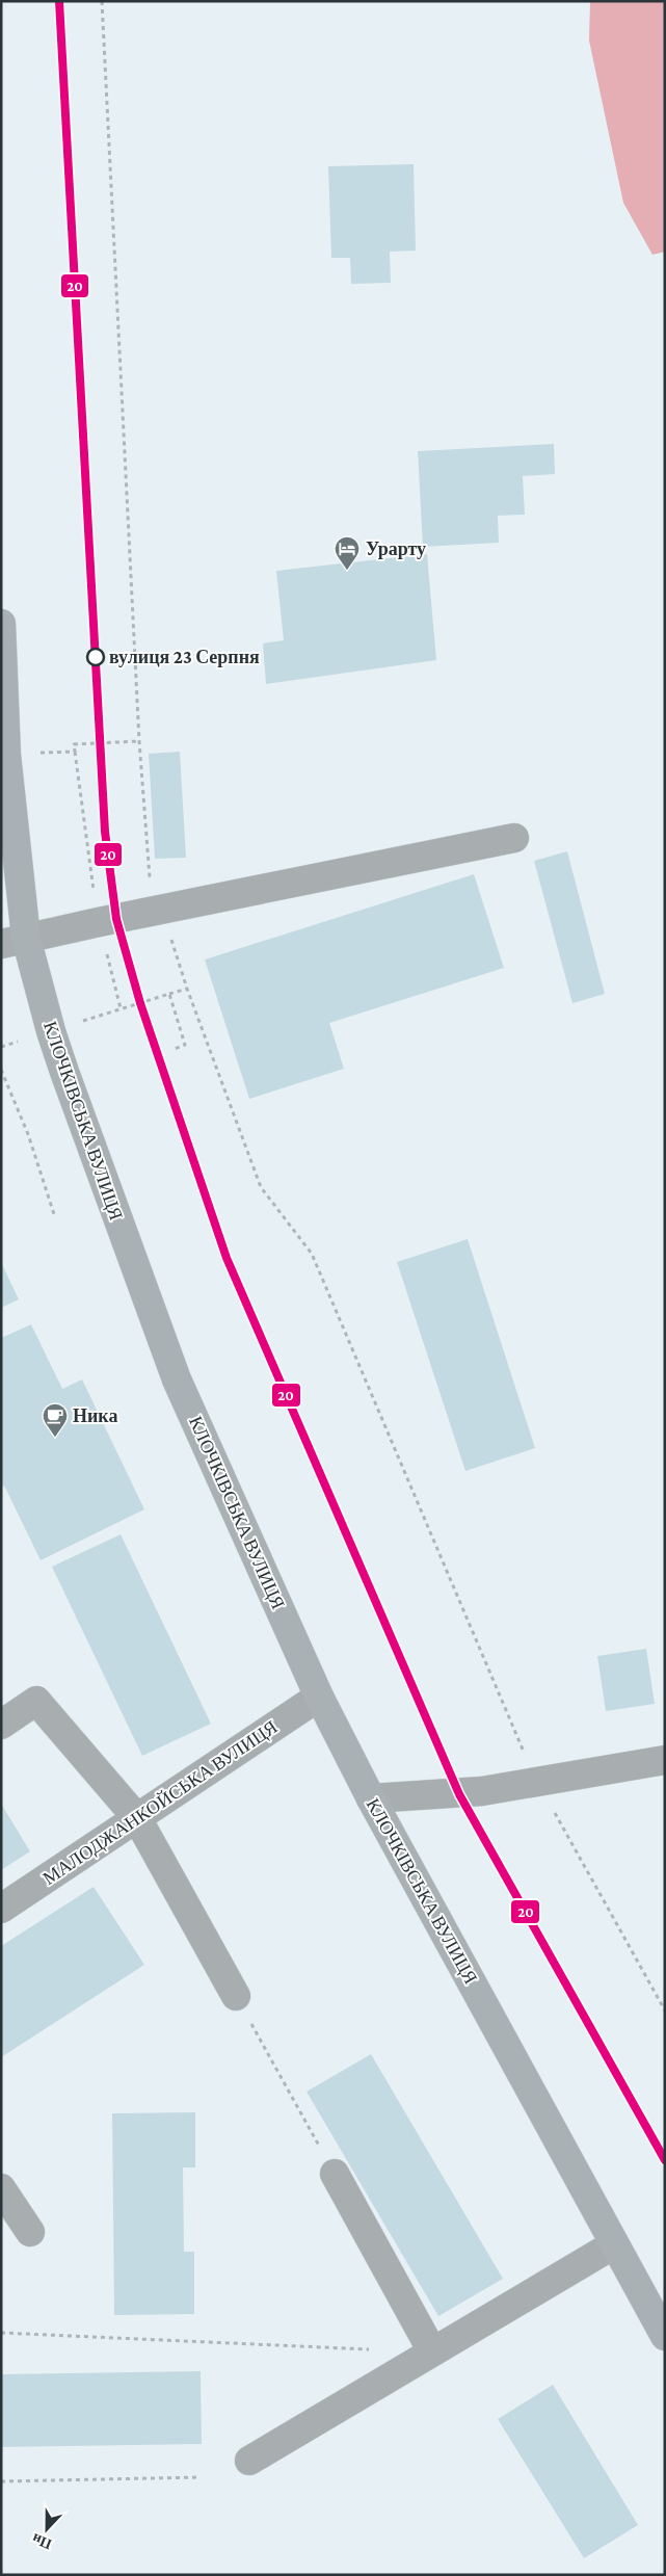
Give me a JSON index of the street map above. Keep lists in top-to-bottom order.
{
  "streets": {
    "main road": ["КЛОЧКІВСЬКА ВУЛИЦЯ"],
    "street": ["МАЛОДЖАНКОЙСЬКА ВУЛИЦЯ"]
  },
  "crossings": [
    ["КЛОЧКІВСЬКА ВУЛИЦЯ", "МАЛОДЖАНКОЙСЬКА ВУЛИЦЯ"]
  ],
  "places": {
    "hotel": ["Урарту"],
    "other": ["вулиця 23 Серпня"],
    "cafe": ["Ника"]
  },
  "lines": ["transit line 20"],
  "north": "bottom"
}
